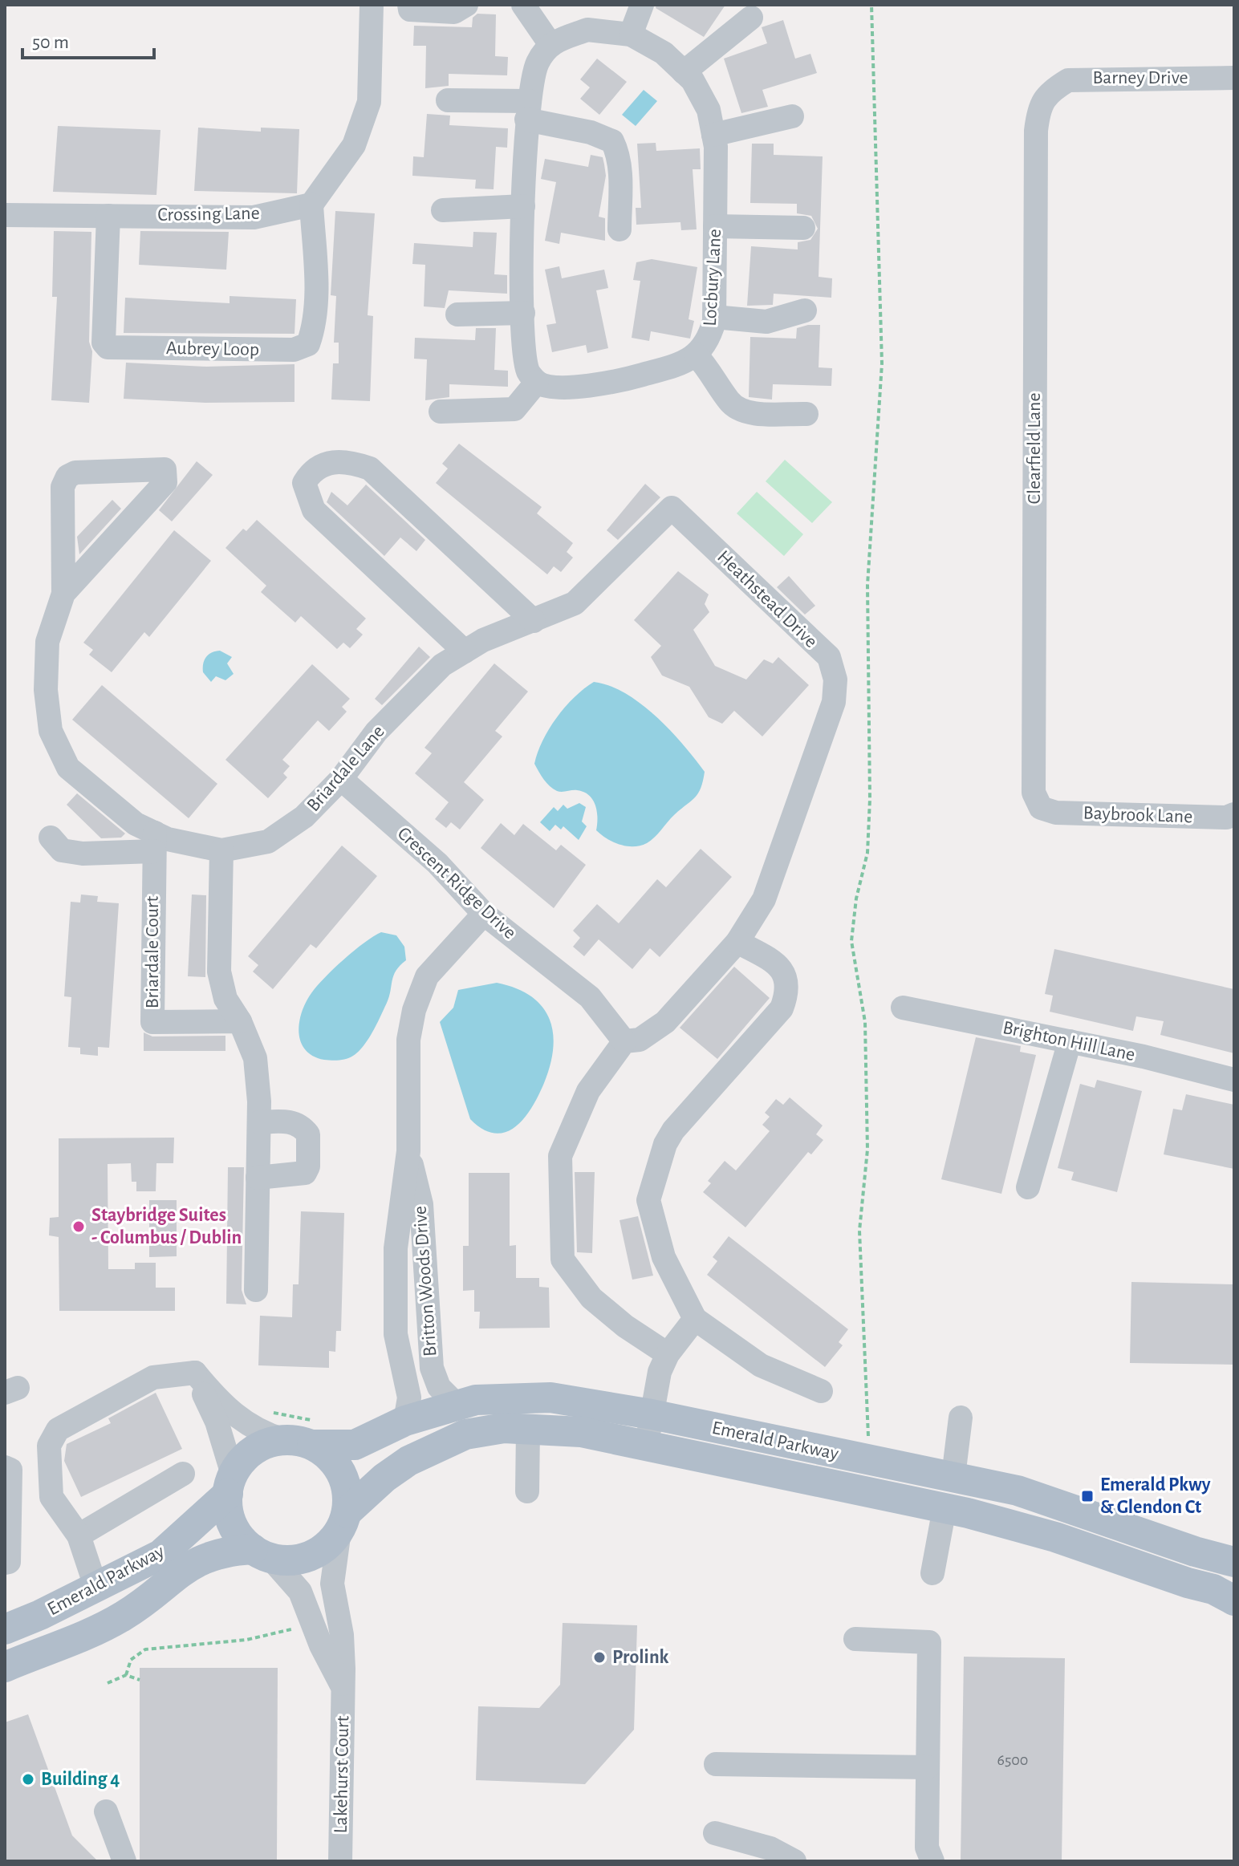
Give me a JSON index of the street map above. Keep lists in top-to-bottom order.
{
  "streets": {
    "main road": ["Emerald Parkway"],
    "street": [
      "Barney Drive",
      "Crossing Lane",
      "Locbury Lane",
      "Aubrey Loop",
      "Clearfield Lane",
      "Heathstead Drive",
      "Briardale Lane",
      "Baybrook Lane",
      "Crescent Ridge Drive",
      "Briardale Court",
      "Brighton Hill Lane",
      "Britton Woods Drive",
      "Lakehurst Court"
    ]
  },
  "crossings": [
    ["Barney Drive", "Clearfield Lane"],
    ["Crossing Lane", "Aubrey Loop"],
    ["Clearfield Lane", "Baybrook Lane"],
    ["Heathstead Drive", "Briardale Lane"],
    ["Heathstead Drive", "Crescent Ridge Drive"],
    ["Briardale Lane", "Crescent Ridge Drive"],
    ["Briardale Lane", "Briardale Court"],
    ["Crescent Ridge Drive", "Britton Woods Drive"],
    ["Britton Woods Drive", "Emerald Parkway"],
    ["Emerald Parkway", "Lakehurst Court"]
  ],
  "places": {
    "other": ["Staybridge Suites - Columbus / Dublin", "Prolink", "Building 4"],
    "transit": ["Emerald Pkwy & Glendon Ct"]
  },
  "house_numbers": ["6500"],
  "scale_bar": "50 m"
}
